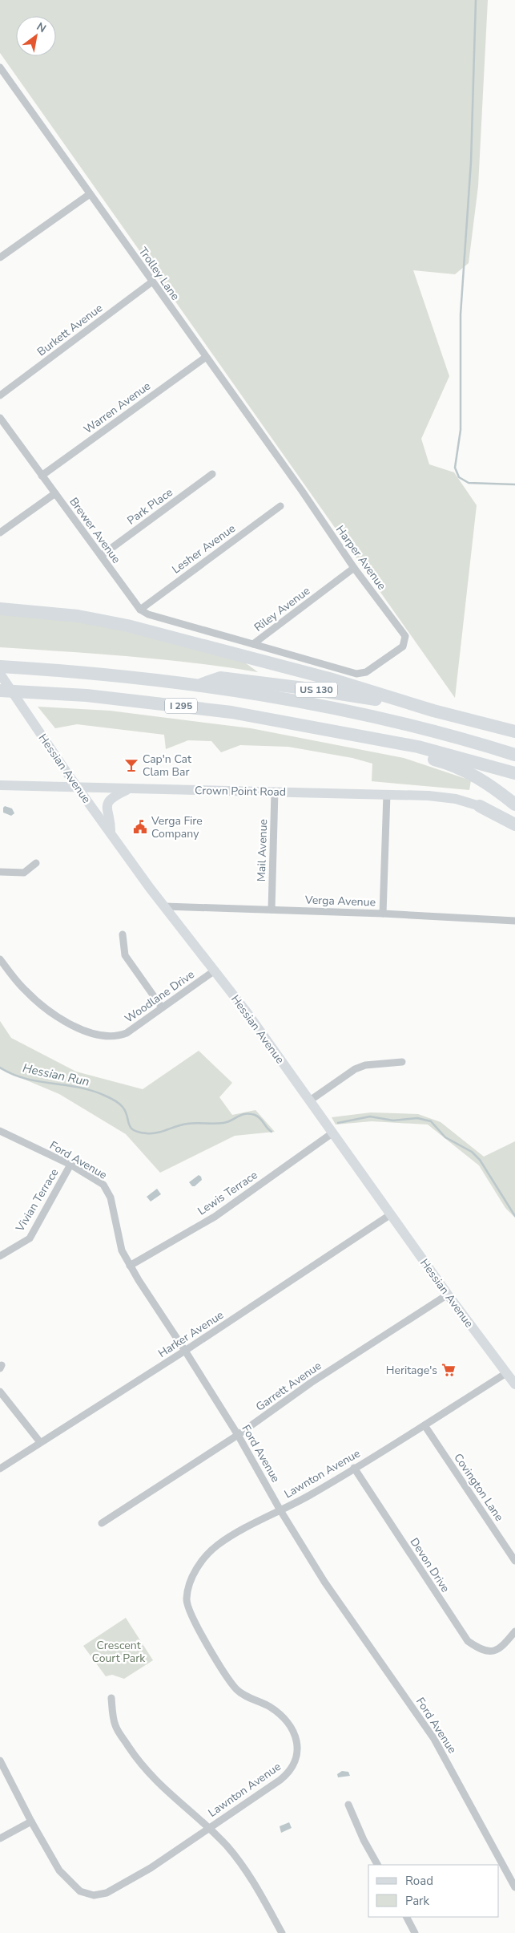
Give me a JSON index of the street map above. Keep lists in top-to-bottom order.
{
  "streets": {
    "highway": ["US 130", "I 295"],
    "main road": ["Hessian Avenue", "Crown Point Road"],
    "street": [
      "Trolley Lane",
      "Burkett Avenue",
      "Warren Avenue",
      "Park Place",
      "Brewer Avenue",
      "Lesher Avenue",
      "Harper Avenue",
      "Riley Avenue",
      "Mail Avenue",
      "Verga Avenue",
      "Woodlane Drive",
      "Ford Avenue",
      "Lewis Terrace",
      "Vivian Terrace",
      "Harker Avenue",
      "Garrett Avenue",
      "Lawnton Avenue",
      "Covington Lane",
      "Devon Drive"
    ]
  },
  "crossings": [
    ["Trolley Lane", "Burkett Avenue"],
    ["Trolley Lane", "Warren Avenue"],
    ["Trolley Lane", "Harper Avenue"],
    ["Warren Avenue", "Brewer Avenue"],
    ["Park Place", "Brewer Avenue"],
    ["Brewer Avenue", "Lesher Avenue"],
    ["Brewer Avenue", "Riley Avenue"],
    ["Lesher Avenue", "Riley Avenue"],
    ["Harper Avenue", "Riley Avenue"],
    ["US 130", "I 295"],
    ["Hessian Avenue", "Crown Point Road"],
    ["Hessian Avenue", "Verga Avenue"],
    ["Hessian Avenue", "Woodlane Drive"],
    ["Hessian Avenue", "Lewis Terrace"],
    ["Hessian Avenue", "Harker Avenue"],
    ["Hessian Avenue", "Garrett Avenue"],
    ["Hessian Avenue", "Lawnton Avenue"],
    ["Crown Point Road", "Mail Avenue"],
    ["Mail Avenue", "Verga Avenue"],
    ["Ford Avenue", "Lewis Terrace"],
    ["Ford Avenue", "Vivian Terrace"],
    ["Ford Avenue", "Harker Avenue"],
    ["Ford Avenue", "Garrett Avenue"],
    ["Ford Avenue", "Lawnton Avenue"],
    ["Lawnton Avenue", "Covington Lane"],
    ["Lawnton Avenue", "Devon Drive"]
  ],
  "water": ["Hessian Run"],
  "parks": ["Crescent Court Park"],
  "places": {
    "bar": ["Cap'n Cat Clam Bar"],
    "public building": ["Verga Fire Company"],
    "supermarket": ["Heritage's"]
  },
  "legend": ["Road", "Park"],
  "north": "top right"
}
